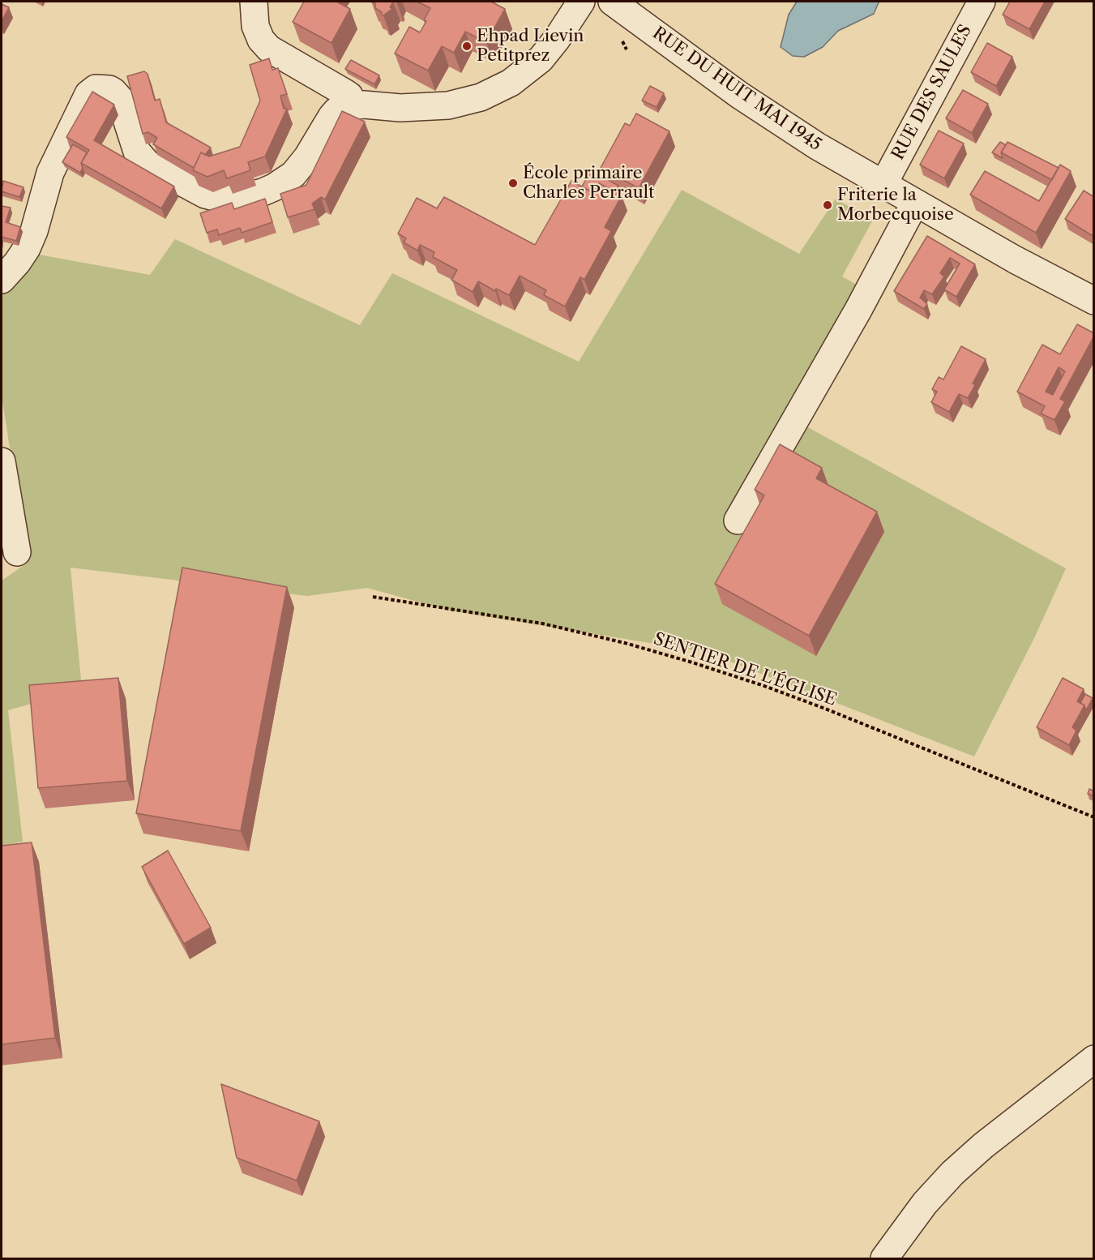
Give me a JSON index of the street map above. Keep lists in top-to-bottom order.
{
  "streets": {
    "street": ["RUE DU HUIT MAI 1945", "RUE DES SAULES"],
    "path": ["SENTIER DE L'ÉGLISE"]
  },
  "crossings": [
    ["RUE DU HUIT MAI 1945", "RUE DES SAULES"]
  ],
  "places": ["Ehpad Lievin Petitprez", "École primaire Charles Perrault", "Friterie la Morbecquoise"]
}
